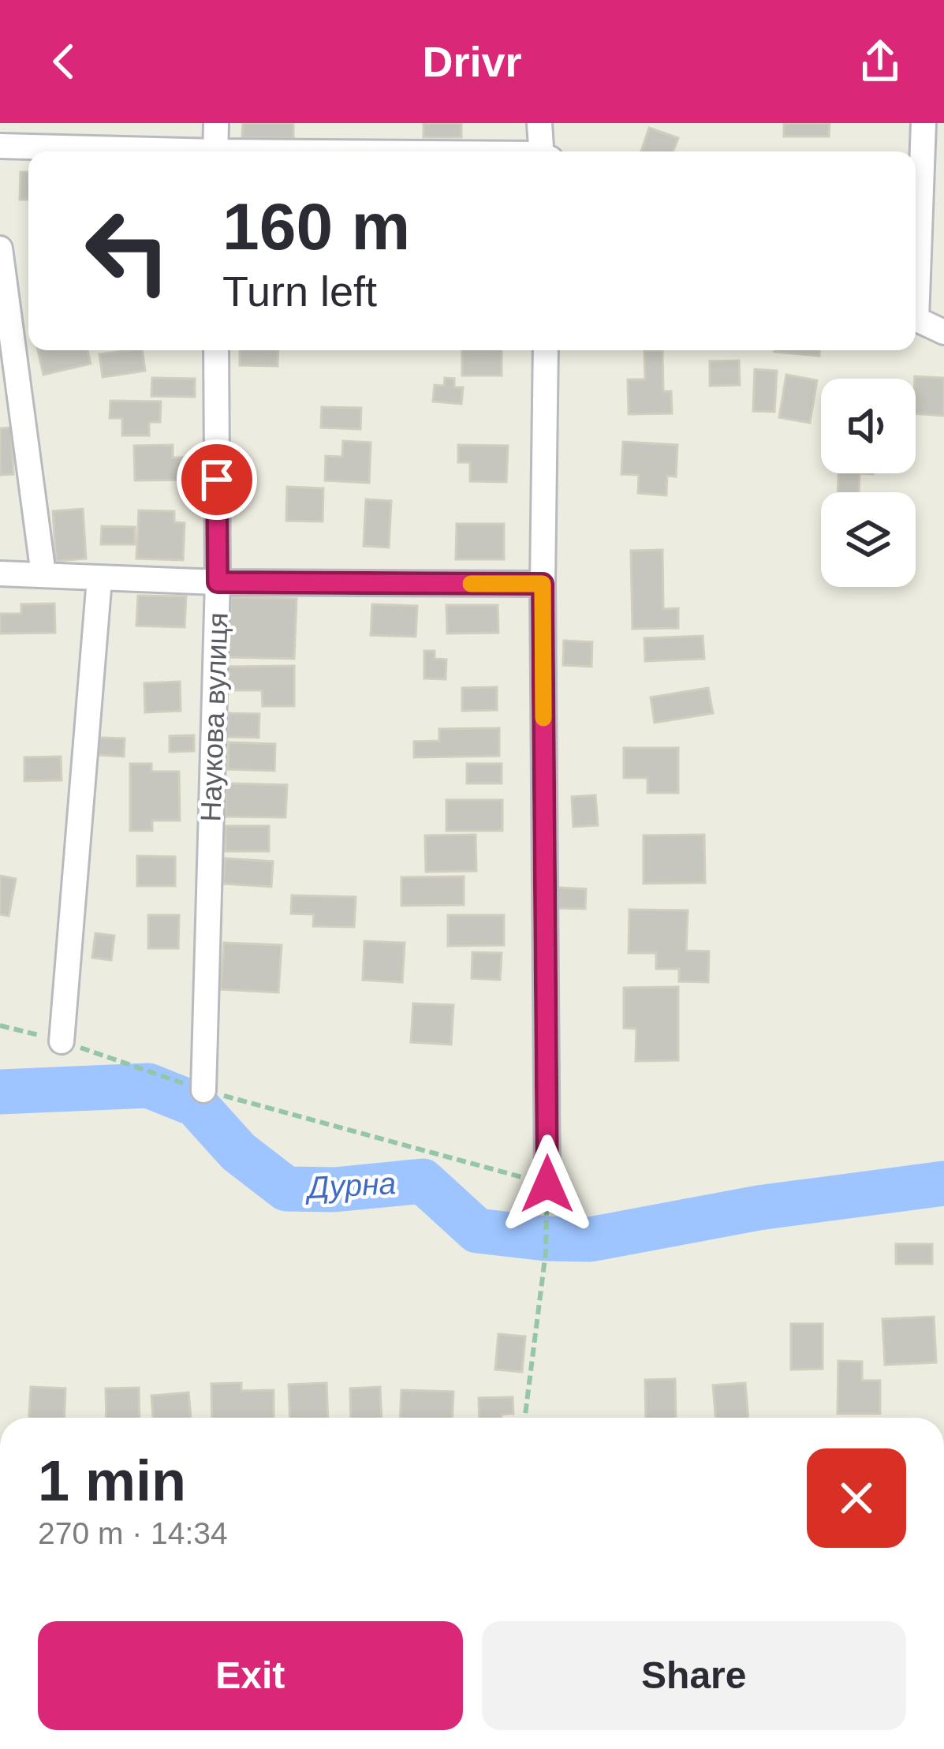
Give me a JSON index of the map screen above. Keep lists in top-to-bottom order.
{
  "streets": {
    "street": ["Наукова вулиця"]
  },
  "water": ["Дурна"],
  "page": {
    "header": "Drivr",
    "turn": ["160 m", "Turn left"],
    "heading": ["1 min", "270 m · 14:34"],
    "buttons": ["Exit", "Share"]
  }
}
